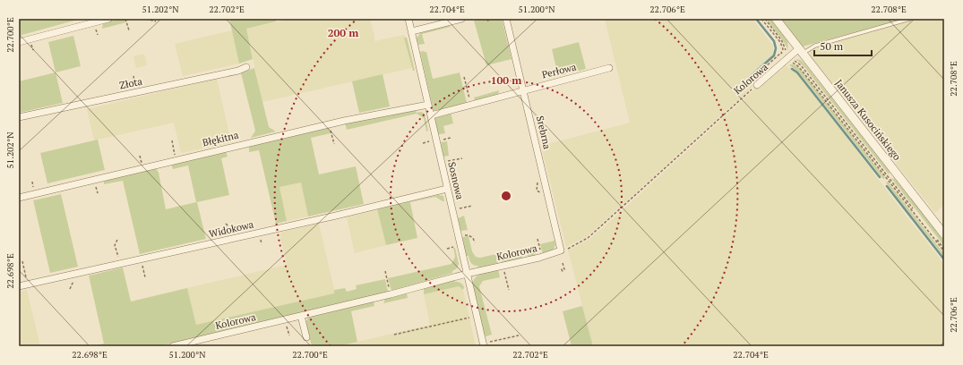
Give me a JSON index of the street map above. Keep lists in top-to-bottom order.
{
  "streets": {
    "street": [
      "Perłowa",
      "Kolorowa",
      "Złota",
      "Janusza Kusocińskiego",
      "Srebrna",
      "Błękitna",
      "Sosnowa",
      "Widokowa"
    ]
  },
  "crossings": [
    ["Perłowa", "Srebrna"],
    ["Perłowa", "Sosnowa"],
    ["Kolorowa", "Janusza Kusocińskiego"],
    ["Kolorowa", "Srebrna"],
    ["Kolorowa", "Sosnowa"],
    ["Błękitna", "Sosnowa"],
    ["Sosnowa", "Widokowa"]
  ],
  "scale_bar": "50 m",
  "coordinates": [
    "51.202°N",
    "22.702°E",
    "22.704°E",
    "51.200°N",
    "22.706°E",
    "22.708°E",
    "22.700°E",
    "22.698°E"
  ],
  "rings": ["200 m", "100 m"]
}
